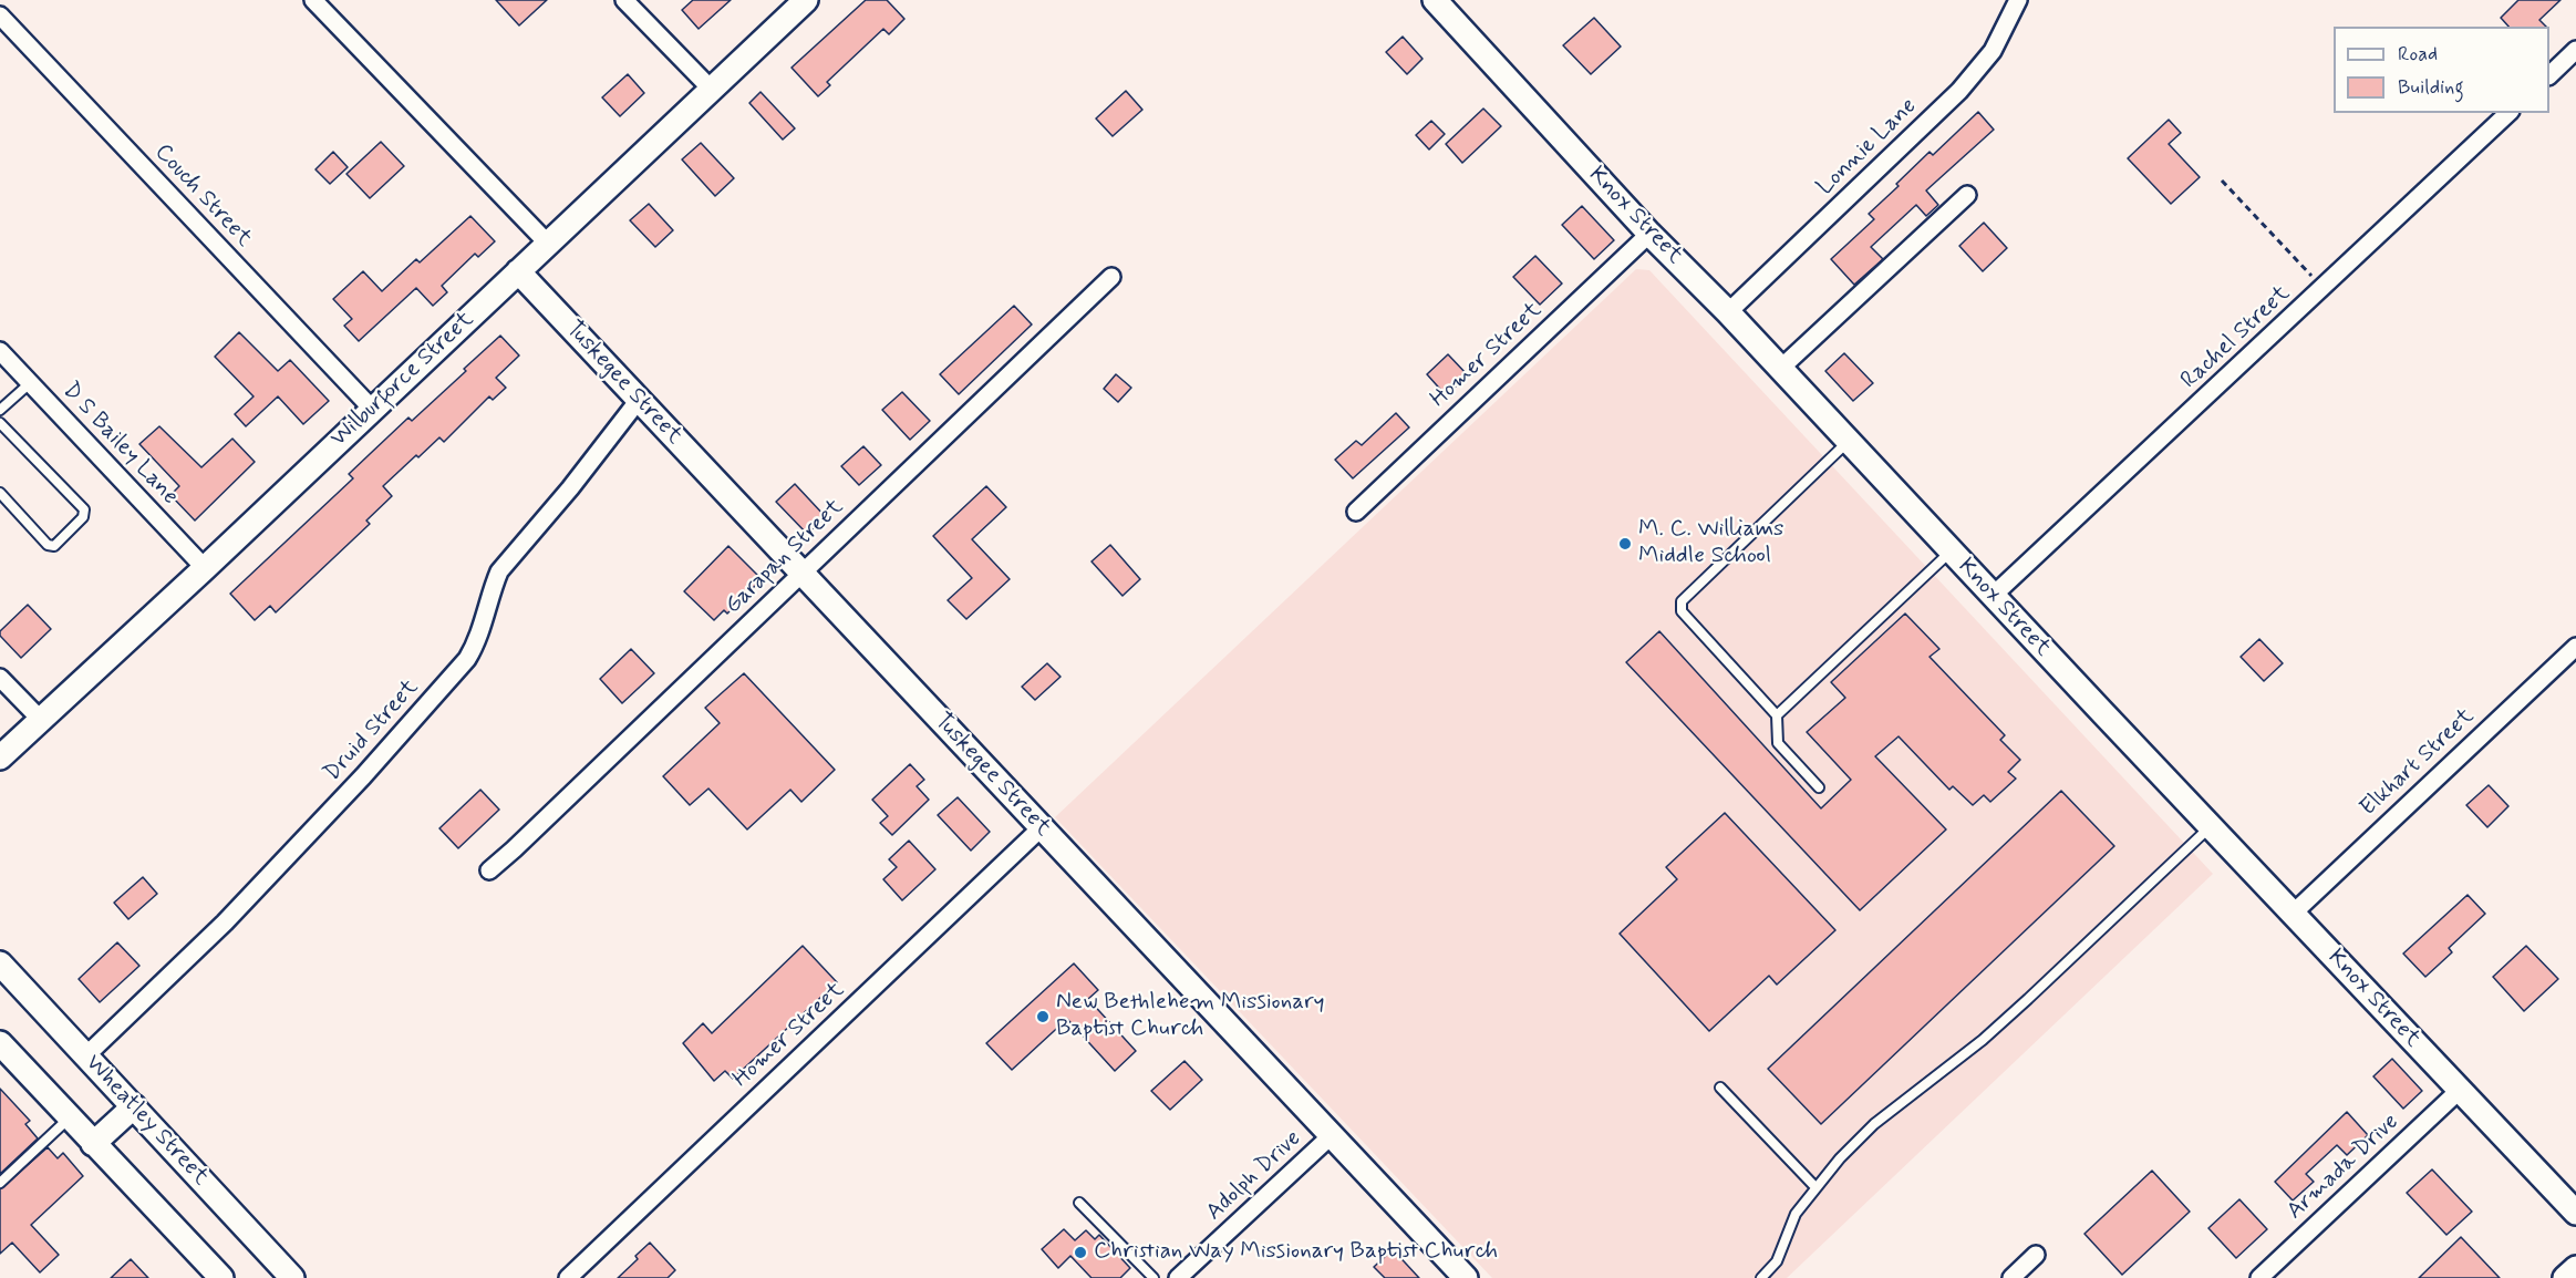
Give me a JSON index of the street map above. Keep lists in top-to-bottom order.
{
  "streets": {
    "street": [
      "Lonnie Lane",
      "Couch Street",
      "Knox Street",
      "Rachel Street",
      "Homer Street",
      "Wilburforce Street",
      "Tuskegee Street",
      "D S Bailey Lane",
      "Garapan Street",
      "Druid Street",
      "Elkhart Street",
      "Wheatley Street",
      "Armada Drive",
      "Adolph Drive"
    ]
  },
  "crossings": [
    ["Lonnie Lane", "Knox Street"],
    ["Couch Street", "Wilburforce Street"],
    ["Knox Street", "Rachel Street"],
    ["Knox Street", "Homer Street"],
    ["Knox Street", "Elkhart Street"],
    ["Knox Street", "Armada Drive"],
    ["Homer Street", "Tuskegee Street"],
    ["Wilburforce Street", "Tuskegee Street"],
    ["Wilburforce Street", "D S Bailey Lane"],
    ["Tuskegee Street", "Garapan Street"],
    ["Tuskegee Street", "Druid Street"],
    ["Tuskegee Street", "Adolph Drive"],
    ["Druid Street", "Wheatley Street"]
  ],
  "places": ["M. C. Williams Middle School", "New Bethlehem Missionary Baptist Church", "Christian Way Missionary Baptist Church"],
  "legend": ["Road", "Building"]
}
